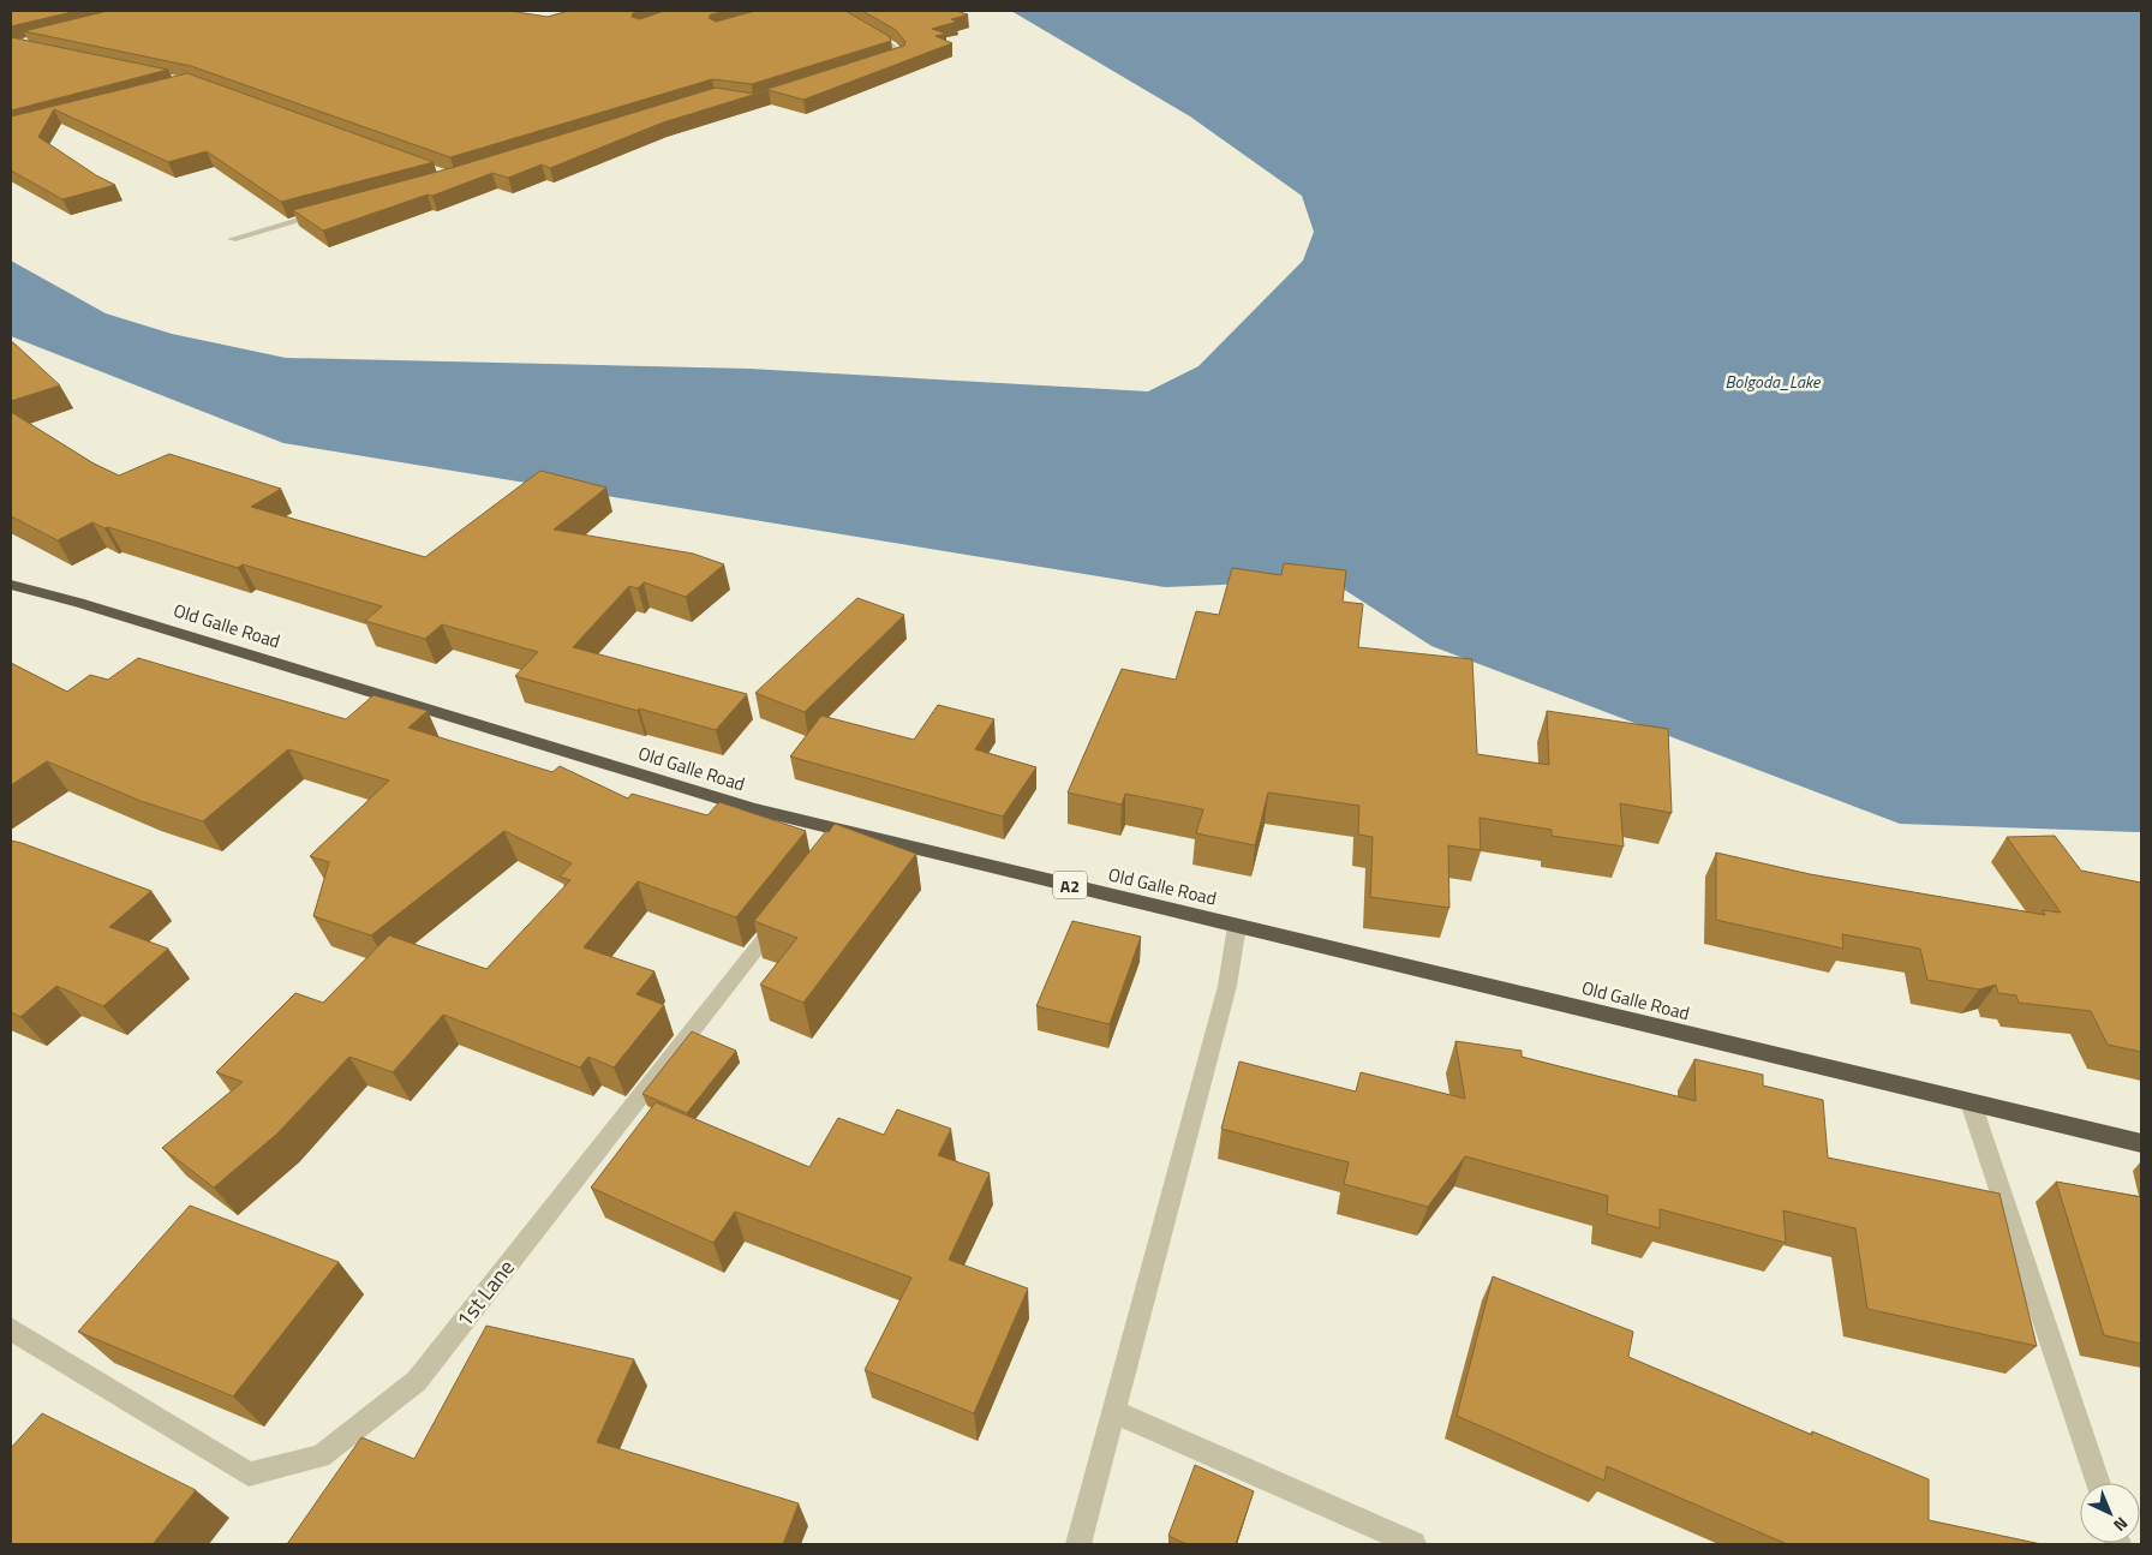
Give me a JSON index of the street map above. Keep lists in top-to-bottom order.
{
  "streets": {
    "highway": ["Old Galle Road", "A2"],
    "street": ["1st Lane"]
  },
  "water": ["Bolgoda_Lake"],
  "north": "bottom right"
}
